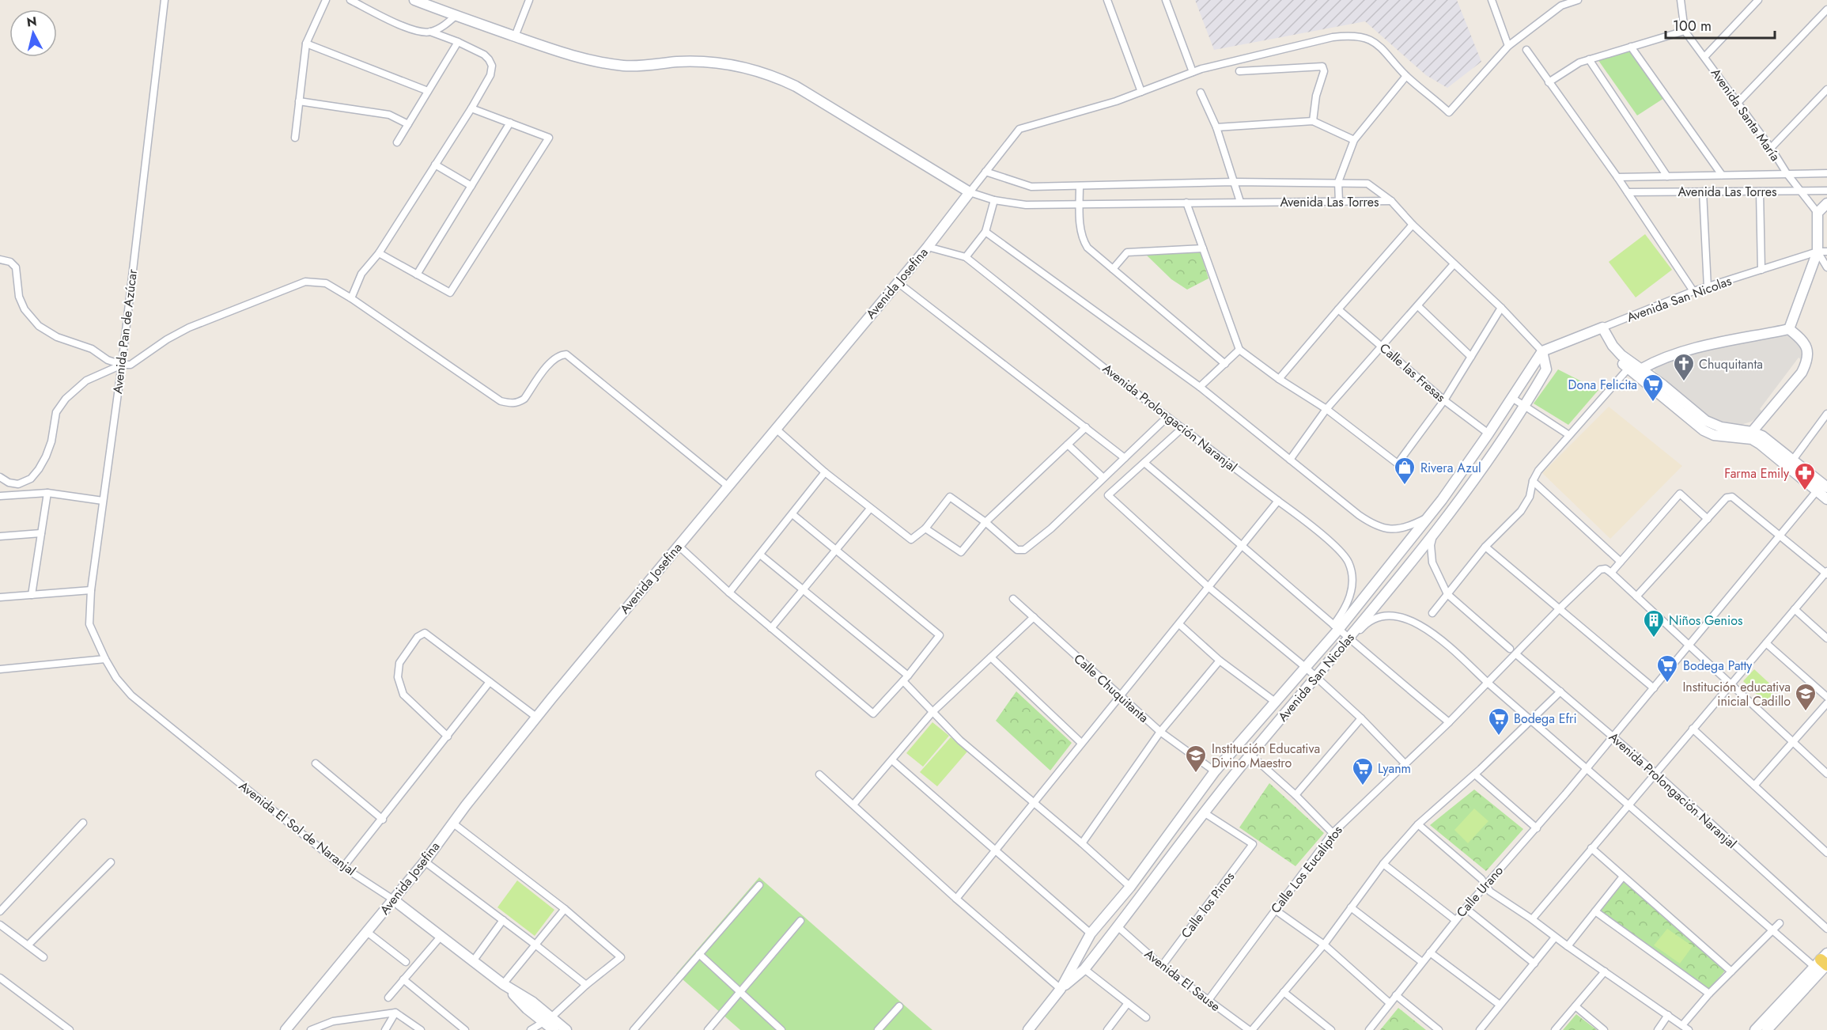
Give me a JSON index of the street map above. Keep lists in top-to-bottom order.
{
  "streets": {
    "street": [
      "Avenida Santa María",
      "Avenida Las Torres",
      "Avenida Josefina",
      "Avenida San Nicolas",
      "Avenida Pan de Azúcar",
      "Calle las Fresas",
      "Avenida Prolongación Naranjal",
      "Calle Chuquitanta",
      "Avenida El Sol de Naranjal",
      "Calle Los Eucaliptos",
      "Calle Urano",
      "Calle los Pinos",
      "Avenida El Sause"
    ]
  },
  "crossings": [
    ["Avenida Santa María", "Avenida Las Torres"],
    ["Avenida Las Torres", "Avenida Josefina"],
    ["Avenida Josefina", "Avenida Prolongación Naranjal"],
    ["Avenida Josefina", "Avenida El Sol de Naranjal"],
    ["Avenida San Nicolas", "Calle las Fresas"],
    ["Avenida San Nicolas", "Avenida Prolongación Naranjal"],
    ["Avenida San Nicolas", "Calle Chuquitanta"],
    ["Avenida San Nicolas", "Calle los Pinos"],
    ["Avenida San Nicolas", "Avenida El Sause"],
    ["Avenida Pan de Azúcar", "Avenida El Sol de Naranjal"],
    ["Avenida Prolongación Naranjal", "Calle Los Eucaliptos"],
    ["Avenida Prolongación Naranjal", "Calle Urano"],
    ["Calle Los Eucaliptos", "Avenida El Sause"],
    ["Calle los Pinos", "Avenida El Sause"]
  ],
  "places": {
    "church": ["Chuquitanta"],
    "supermarket": [
      "Dona Felicita",
      "Bodega Patty",
      "Bodega Efri",
      "Lyanm"
    ],
    "shop": ["Rivera Azul"],
    "pharmacy": ["Farma Emily"],
    "building": ["Niños Genios"],
    "school or university": ["Institución educativa inicial Cadillo", "Institución Educativa Divino Maestro"]
  },
  "scale_bar": "100 m",
  "north": "top"
}
